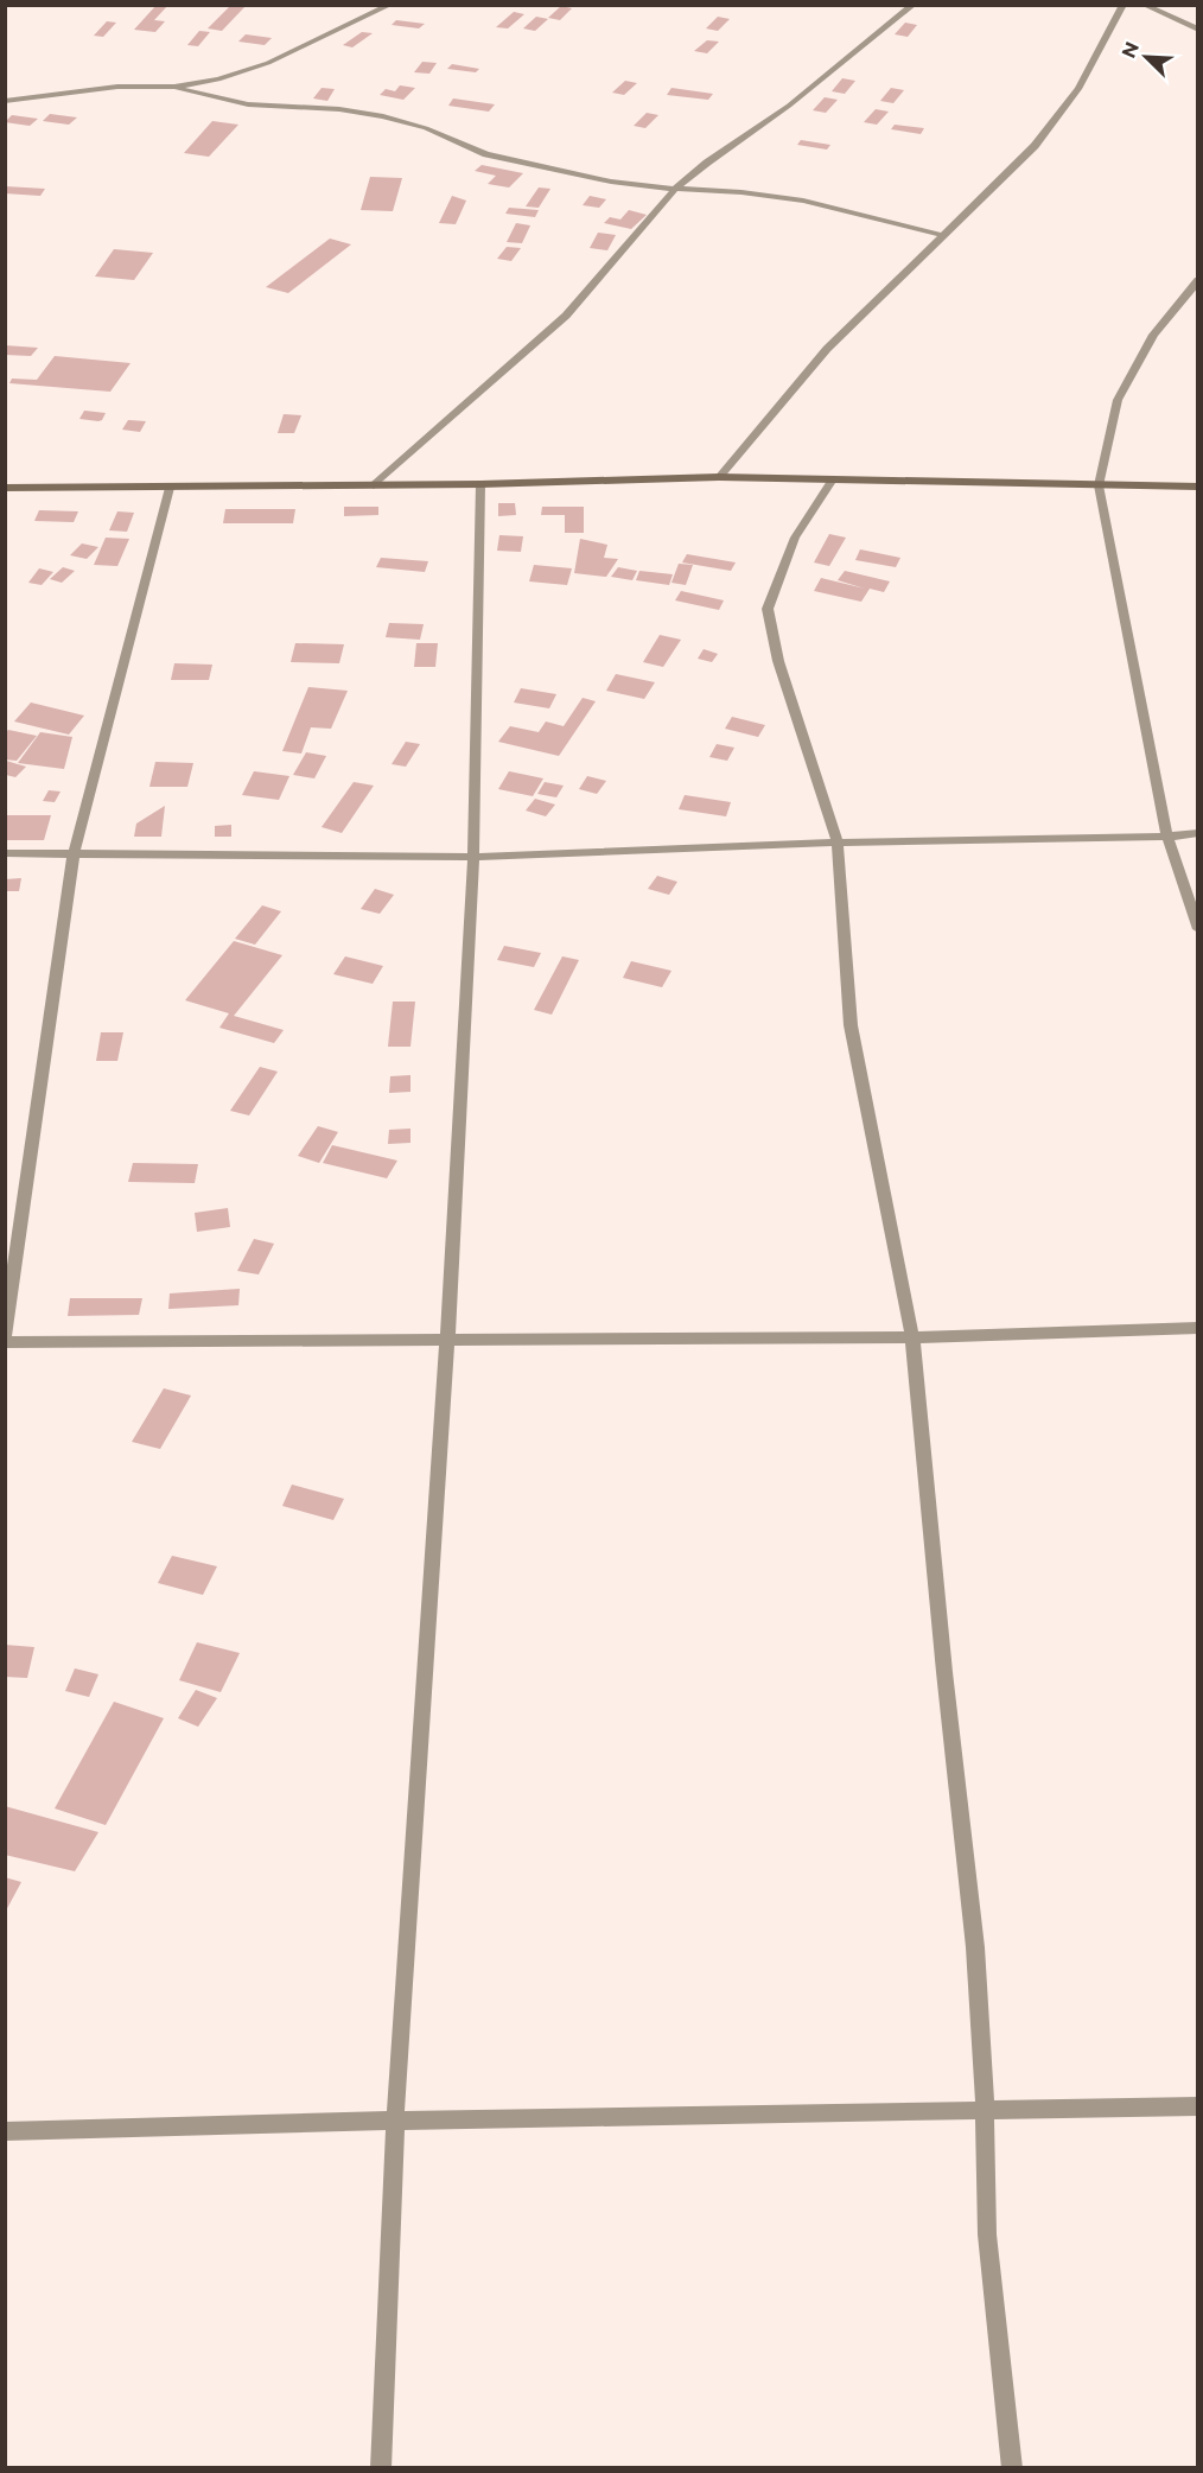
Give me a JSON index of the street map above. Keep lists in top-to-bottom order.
{
  "north": "top left"
}
